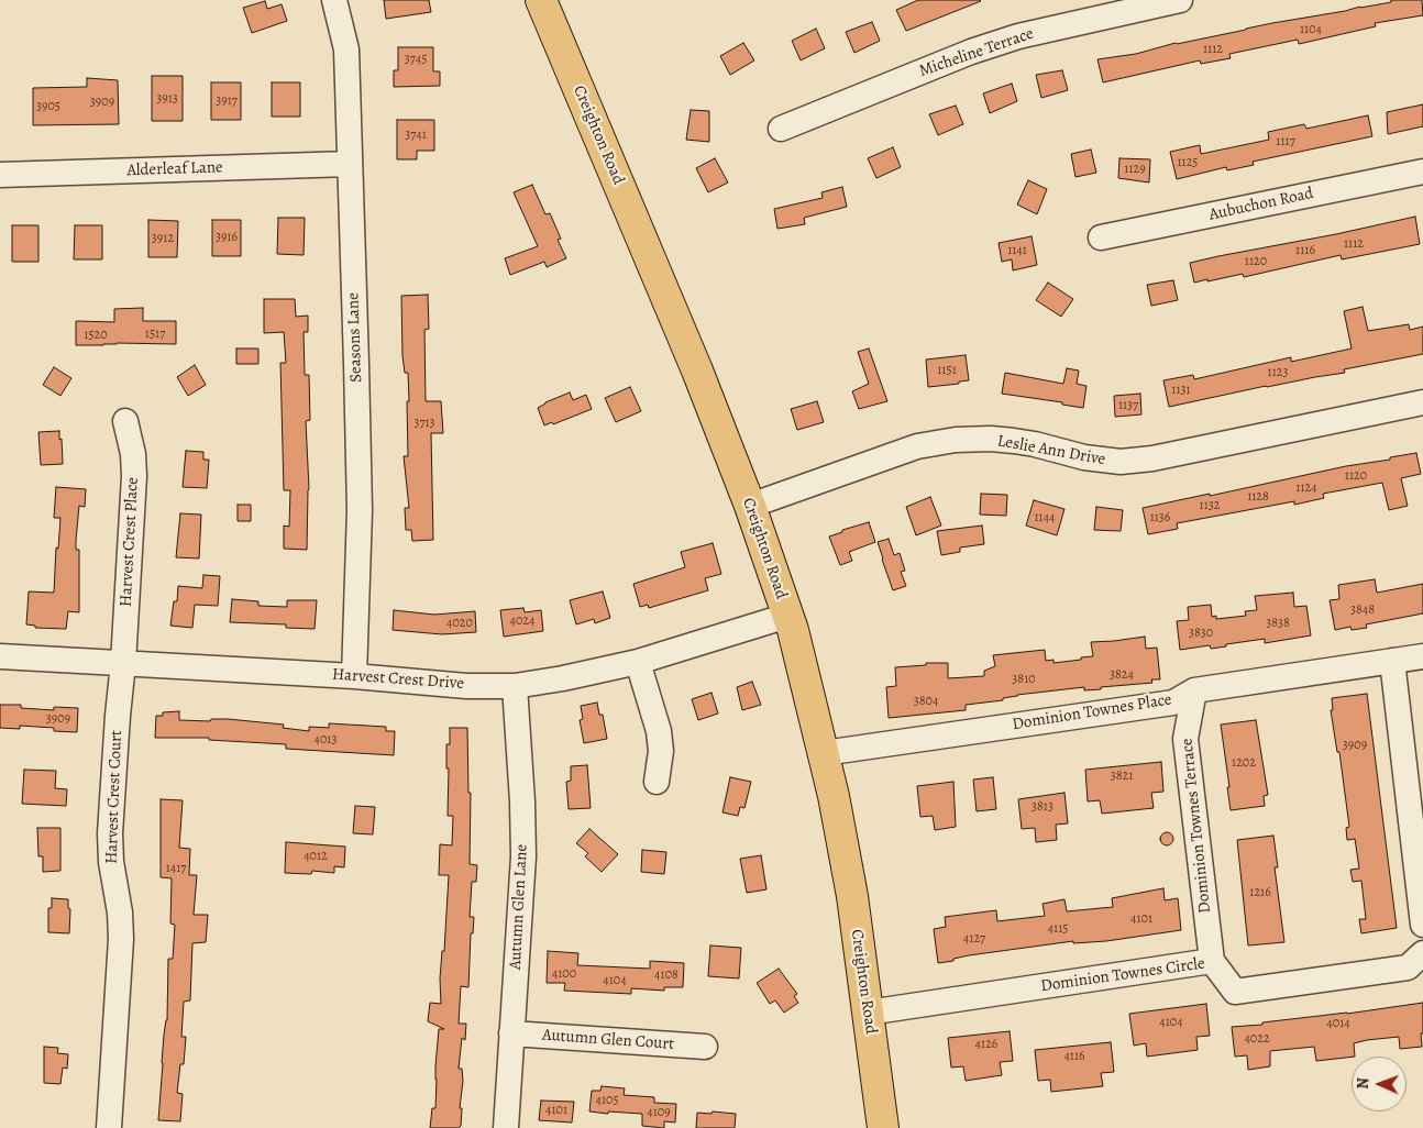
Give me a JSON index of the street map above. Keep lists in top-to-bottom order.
{
  "streets": {
    "main road": ["Creighton Road"],
    "street": [
      "Micheline Terrace",
      "Alderleaf Lane",
      "Aubuchon Road",
      "Seasons Lane",
      "Leslie Ann Drive",
      "Harvest Crest Place",
      "Harvest Crest Drive",
      "Dominion Townes Place",
      "Harvest Crest Court",
      "Dominion Townes Terrace",
      "Autumn Glen Lane",
      "Dominion Townes Circle",
      "Autumn Glen Court"
    ]
  },
  "crossings": [
    ["Creighton Road", "Leslie Ann Drive"],
    ["Creighton Road", "Harvest Crest Drive"],
    ["Creighton Road", "Dominion Townes Place"],
    ["Creighton Road", "Dominion Townes Circle"],
    ["Alderleaf Lane", "Seasons Lane"],
    ["Seasons Lane", "Harvest Crest Drive"],
    ["Harvest Crest Place", "Harvest Crest Drive"],
    ["Harvest Crest Place", "Harvest Crest Court"],
    ["Harvest Crest Drive", "Harvest Crest Court"],
    ["Harvest Crest Drive", "Autumn Glen Lane"],
    ["Dominion Townes Place", "Dominion Townes Terrace"],
    ["Dominion Townes Terrace", "Dominion Townes Circle"],
    ["Autumn Glen Lane", "Autumn Glen Court"]
  ],
  "house_numbers": [
    "1104",
    "1112",
    "3745",
    "3913",
    "3917",
    "3909",
    "3905",
    "3741",
    "1117",
    "1125",
    "1129",
    "3916",
    "3912",
    "1112",
    "1141",
    "1116",
    "1120",
    "1517",
    "1520",
    "1151",
    "1123",
    "1131",
    "1137",
    "3713",
    "1120",
    "1124",
    "1128",
    "1132",
    "1144",
    "1136",
    "3848",
    "4024",
    "4020",
    "3838",
    "3830",
    "3824",
    "3810",
    "3804",
    "3909",
    "4013",
    "3909",
    "1202",
    "3821",
    "3813",
    "4012",
    "1417",
    "1216",
    "4101",
    "4115",
    "4127",
    "4100",
    "4108",
    "4104",
    "4104",
    "4014",
    "4022",
    "4126",
    "4116",
    "4105",
    "4101",
    "4109"
  ],
  "north": "left"
}
